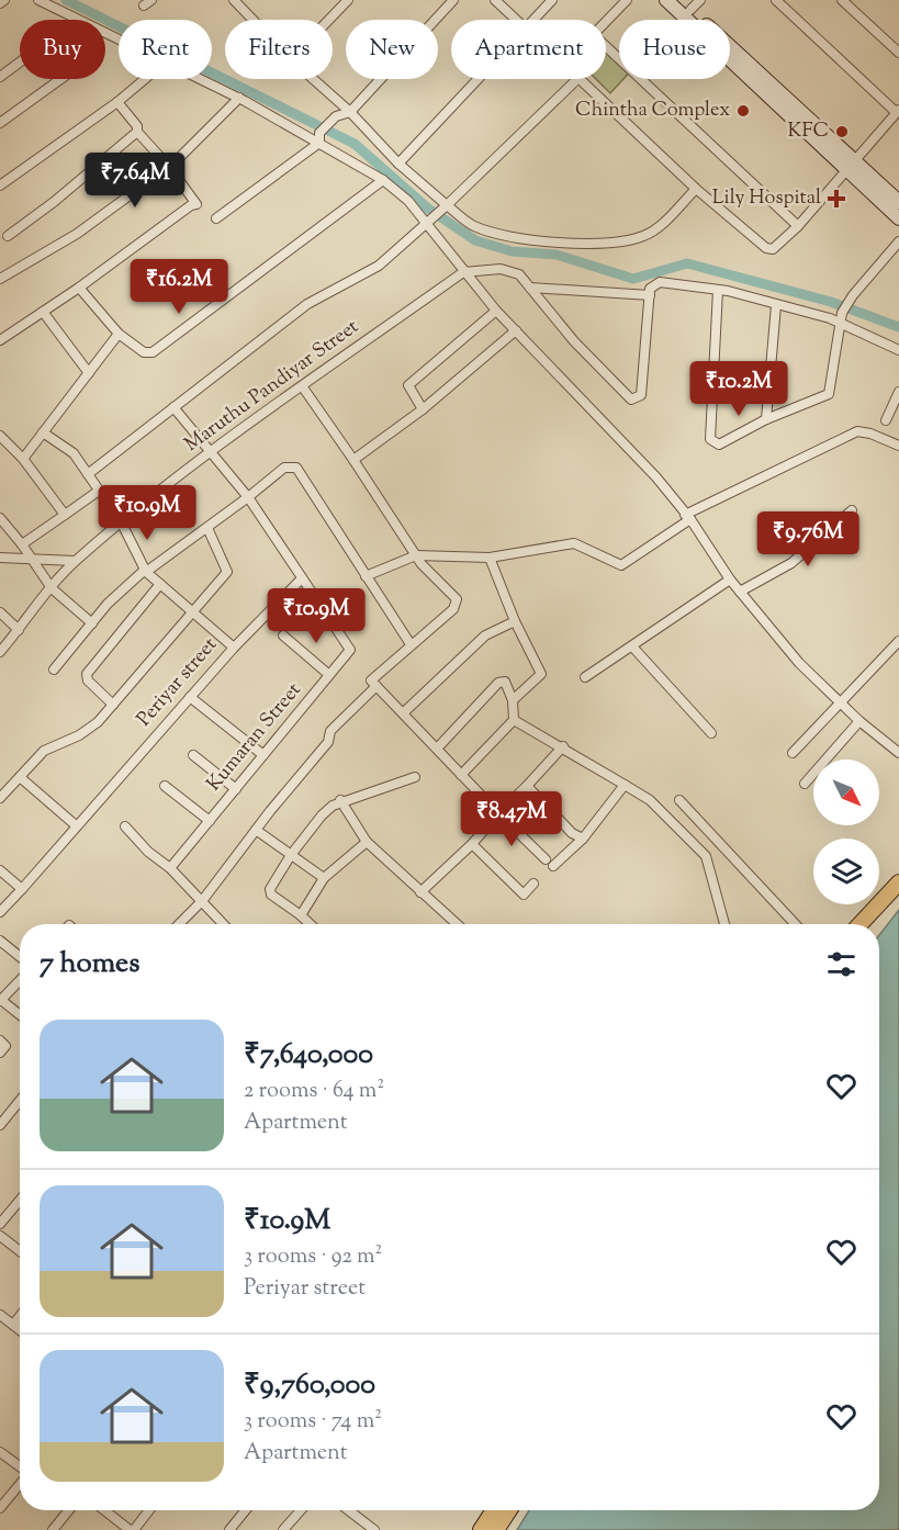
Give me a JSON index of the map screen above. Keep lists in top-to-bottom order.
{
  "streets": {
    "street": ["Maruthu Pandiyar Street", "Periyar street", "Kumaran Street"]
  },
  "crossings": [
    ["Periyar street", "Kumaran Street"]
  ],
  "places": {
    "other": ["Chintha Complex", "KFC"],
    "health": ["Lily Hospital"]
  },
  "north": "bottom right",
  "page": {
    "chip": [
      "Buy",
      "Rent",
      "Filters",
      "New",
      "Apartment",
      "House"
    ],
    "price": [
      "₹7.64M",
      "₹16.2M",
      "₹10.2M",
      "₹10.9M",
      "₹9.76M",
      "₹10.9M",
      "₹8.47M"
    ],
    "heading": "7 homes",
    "list": [
      {
        "name": "₹7,640,000",
        "note": "2 rooms · 64 m² · Apartment"
      },
      {
        "name": "₹10.9M",
        "note": "3 rooms · 92 m² · Periyar street"
      },
      {
        "name": "₹9,760,000",
        "note": "3 rooms · 74 m² · Apartment"
      }
    ]
  }
}
